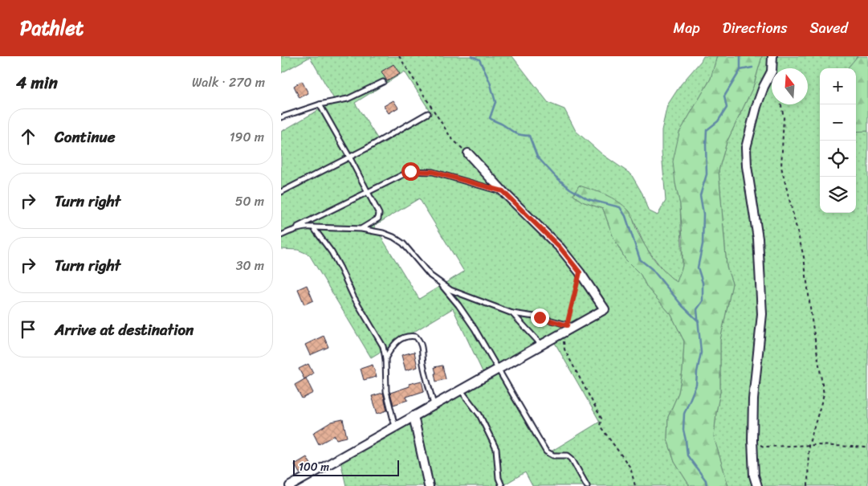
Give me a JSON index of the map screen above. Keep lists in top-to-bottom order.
{
  "scale_bar": "100 m",
  "north": "top",
  "page": {
    "header": "Pathlet",
    "nav": ["Map", "Directions", "Saved"],
    "heading": ["4 min", "Walk · 270 m"],
    "map_buttons": ["+", "−"],
    "list": [
      ["Continue", "190 m"],
      ["Turn right", "50 m"],
      ["Turn right", "30 m"],
      "Arrive at destination"
    ],
    "scale": "100 m"
  }
}
